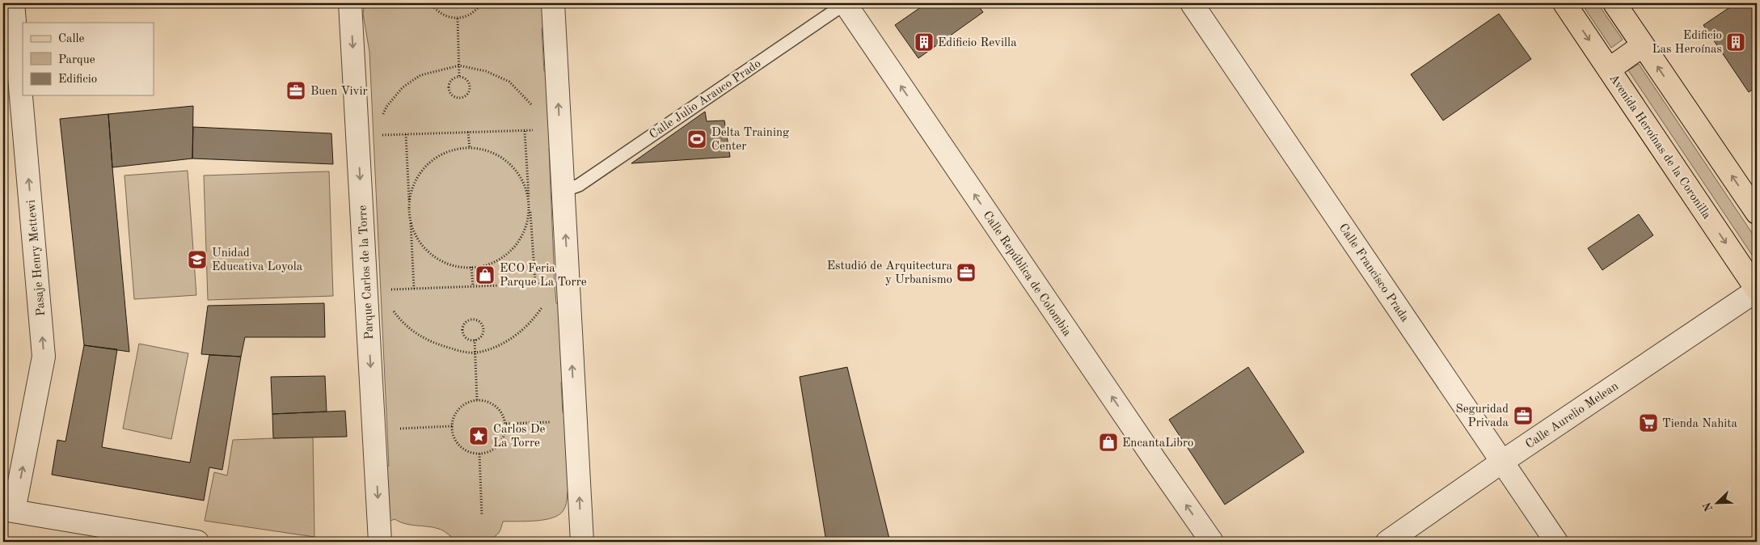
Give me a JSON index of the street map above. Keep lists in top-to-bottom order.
{
  "streets": {
    "main road": ["Avenida Heroínas de la Coronilla"],
    "street": [
      "Pasaje Henry Mettewi",
      "Parque Carlos de la Torre",
      "Calle Francisco Prada",
      "Calle República de Colombia",
      "Calle Aurelio Melean"
    ],
    "lane": ["Calle Julio Arauco Prado"]
  },
  "crossings": [
    ["Calle Julio Arauco Prado", "Calle República de Colombia"],
    ["Avenida Heroínas de la Coronilla", "Calle Aurelio Melean"],
    ["Calle Francisco Prada", "Calle Aurelio Melean"]
  ],
  "one_way": ["Pasaje Henry Mettewi", "Parque Carlos de la Torre", "Calle República de Colombia"],
  "places": {
    "building": ["Edificio Revilla", "Edificio Las Heroínas"],
    "office": ["Buen Vivir", "Estudió de Arquitectura y Urbanismo", "Seguridad Privada"],
    "sports": ["Delta Training Center"],
    "school or university": ["Unidad Educativa Loyola"],
    "shop": ["ECO Feria Parque La Torre", "EncantaLibro"],
    "supermarket": ["Tienda Nahita"],
    "place": ["Carlos De La Torre"]
  },
  "legend": ["Calle", "Parque", "Edificio"],
  "north": "bottom left"
}
